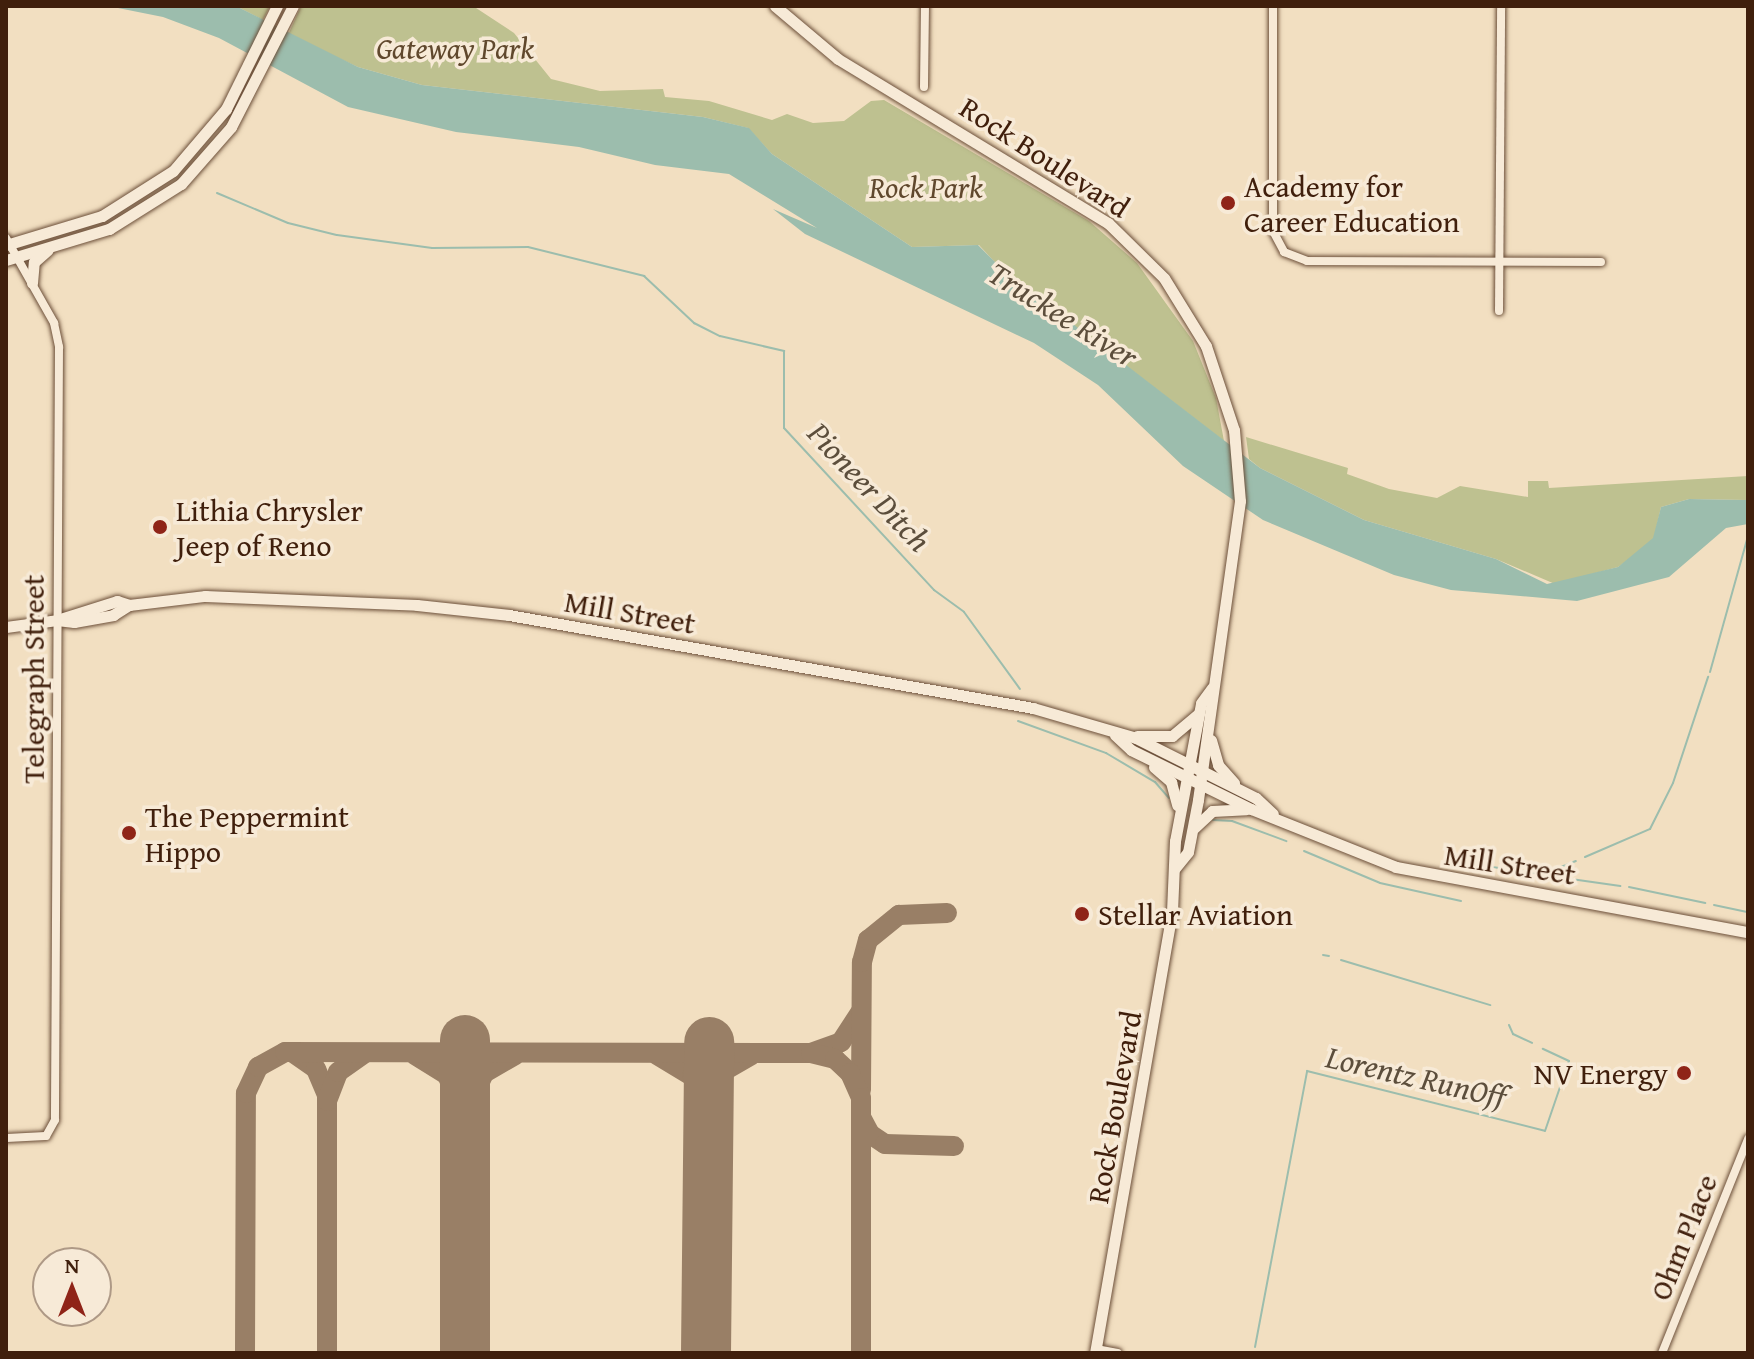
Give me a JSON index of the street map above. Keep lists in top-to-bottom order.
{
  "streets": {
    "main road": ["Rock Boulevard", "Mill Street"],
    "street": ["Telegraph Street", "Ohm Place"]
  },
  "crossings": [
    ["Rock Boulevard", "Mill Street"],
    ["Mill Street", "Telegraph Street"]
  ],
  "water": ["Truckee River", "Pioneer Ditch", "Lorentz RunOff"],
  "parks": ["Gateway Park", "Rock Park"],
  "places": [
    "Academy for Career Education",
    "Lithia Chrysler Jeep of Reno",
    "The Peppermint Hippo",
    "Stellar Aviation",
    "NV Energy"
  ],
  "north": "top"
}
